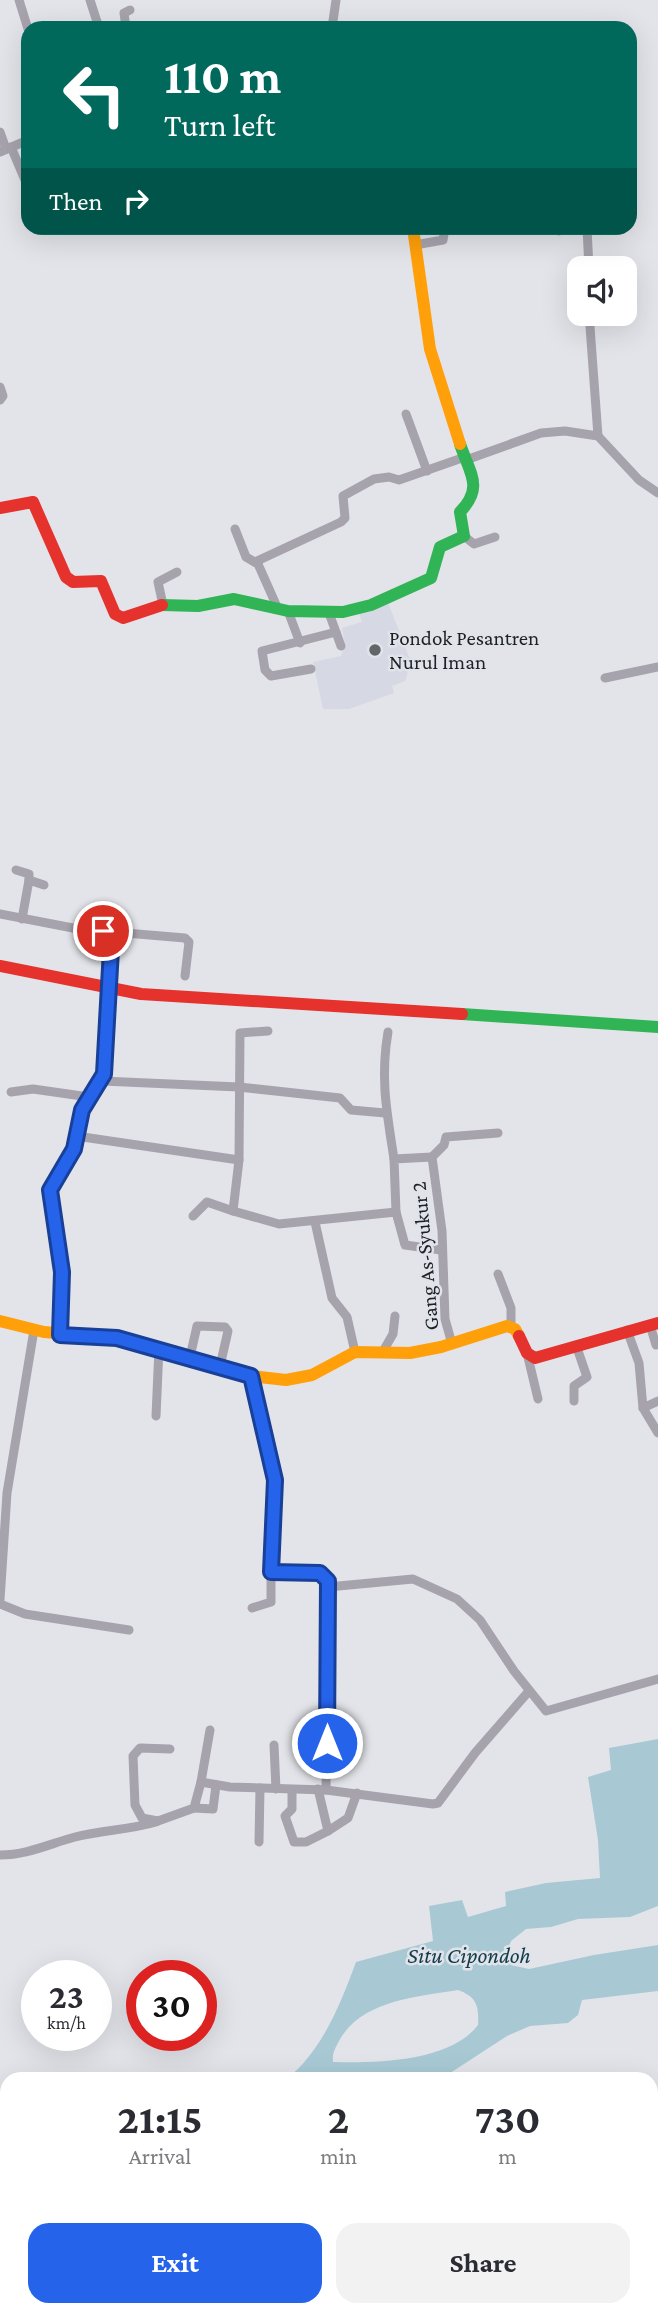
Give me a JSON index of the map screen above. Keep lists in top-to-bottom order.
{
  "streets": {
    "street": ["Gang As-Syukur 2"]
  },
  "water": ["Situ Cipondoh"],
  "places": ["Pondok Pesantren Nurul Iman"],
  "page": {
    "turn": ["110 m", "Turn left"],
    "then": "Then",
    "speed": "23 km/h",
    "limit": "30",
    "eta": [
      "21:15",
      "Arrival",
      "2",
      "min",
      "730",
      "m"
    ],
    "buttons": ["Exit", "Share"]
  }
}
